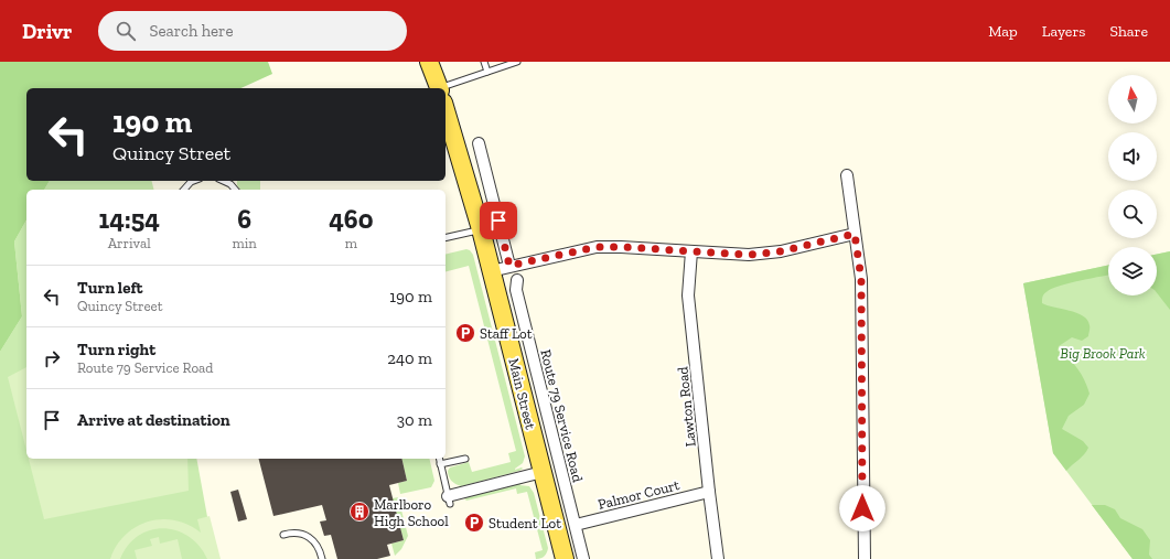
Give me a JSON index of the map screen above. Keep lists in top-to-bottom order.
{
  "streets": {
    "main road": ["Main Street"],
    "street": ["Lawton Road", "Route 79 Service Road", "Palmor Court"]
  },
  "crossings": [
    ["Lawton Road", "Palmor Court"],
    ["Route 79 Service Road", "Palmor Court"]
  ],
  "parks": ["Big Brook Park"],
  "places": {
    "parking": ["Staff Lot", "Student Lot"],
    "building": ["Marlboro High School"]
  },
  "north": "top",
  "page": {
    "header": "Drivr",
    "search": "Search here",
    "nav": ["Map", "Layers", "Share"],
    "turn": ["190 m", "Quincy Street"],
    "eta": [
      "14:54",
      "Arrival",
      "6",
      "min",
      "460",
      "m"
    ],
    "list": [
      {
        "name": "Turn left",
        "note": "Quincy Street",
        "value": "190 m"
      },
      {
        "name": "Turn right",
        "note": "Route 79 Service Road",
        "value": "240 m"
      },
      {
        "name": "Arrive at destination",
        "value": "30 m"
      }
    ]
  }
}
